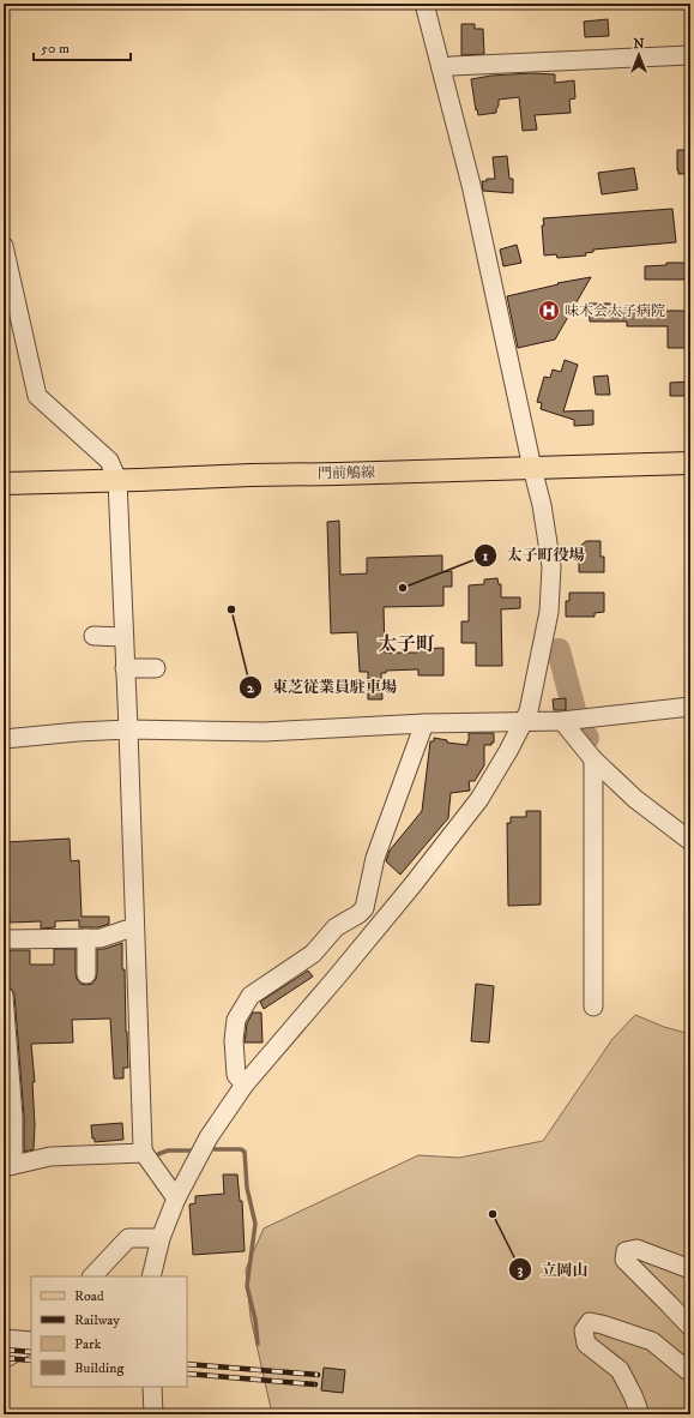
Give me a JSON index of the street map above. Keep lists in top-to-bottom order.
{
  "streets": {
    "main road": ["門前鵤線"]
  },
  "districts": ["太子町"],
  "places": {
    "hospital": ["味木会太子病院"],
    "other": ["太子町役場", "東芝従業員駐車場", "立岡山"]
  },
  "legend": [
    "Road",
    "Railway",
    "Park",
    "Building"
  ],
  "scale_bar": "50 m",
  "north": "top"
}
